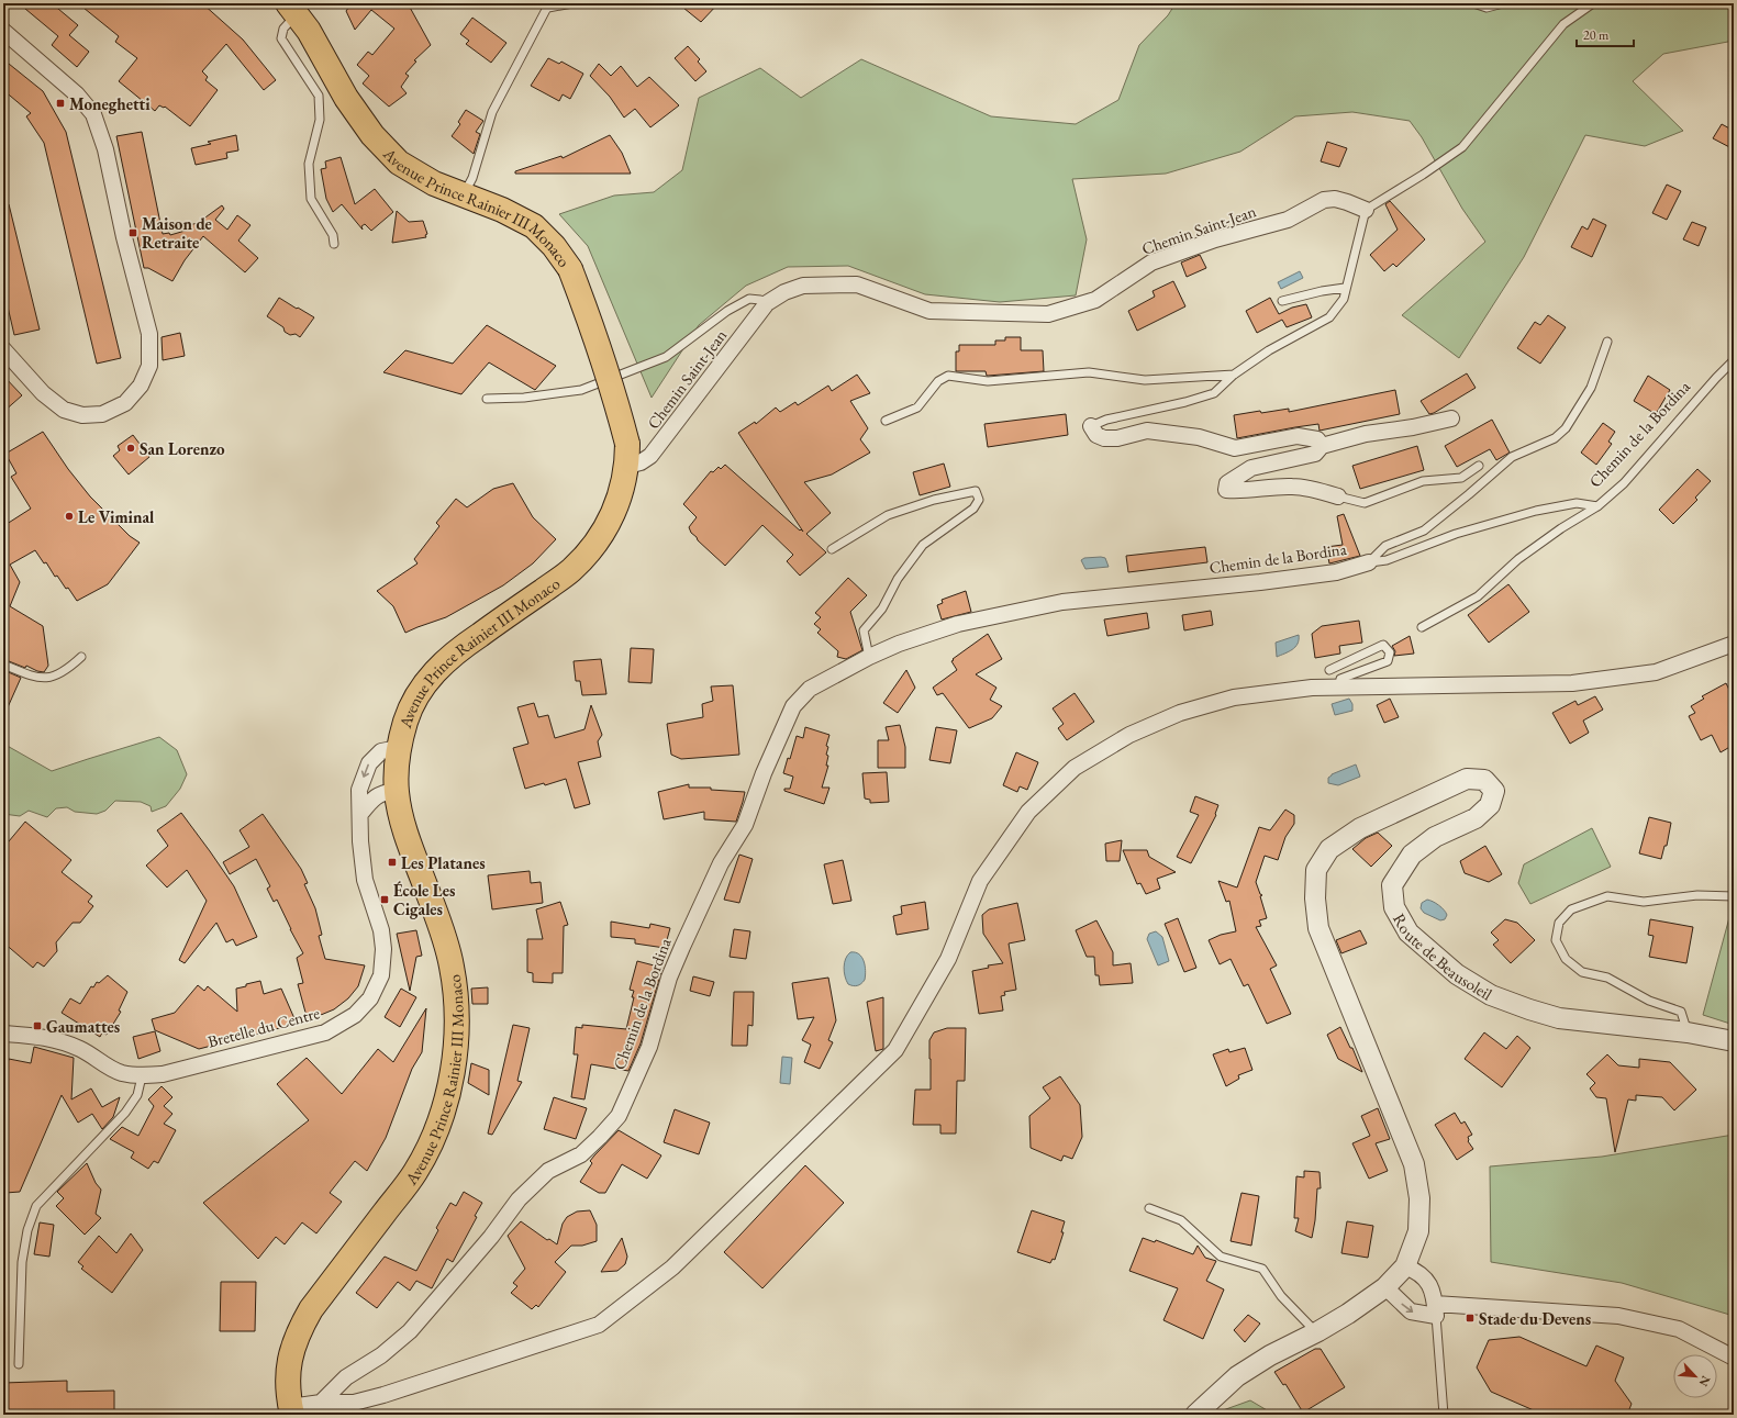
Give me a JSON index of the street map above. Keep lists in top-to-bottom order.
{
  "streets": {
    "main road": ["Avenue Prince Rainier III Monaco"],
    "street": [
      "Chemin Saint-Jean",
      "Chemin de la Bordina",
      "Route de Beausoleil",
      "Bretelle du Centre"
    ]
  },
  "crossings": [
    ["Avenue Prince Rainier III Monaco", "Chemin Saint-Jean"],
    ["Avenue Prince Rainier III Monaco", "Bretelle du Centre"]
  ],
  "places": {
    "transit": [
      "Moneghetti",
      "Maison de Retraite",
      "Les Platanes",
      "École Les Cigales",
      "Gaumattes",
      "Stade du Devens"
    ],
    "other": ["San Lorenzo", "Le Viminal"]
  },
  "scale_bar": "20 m",
  "north": "bottom right"
}
